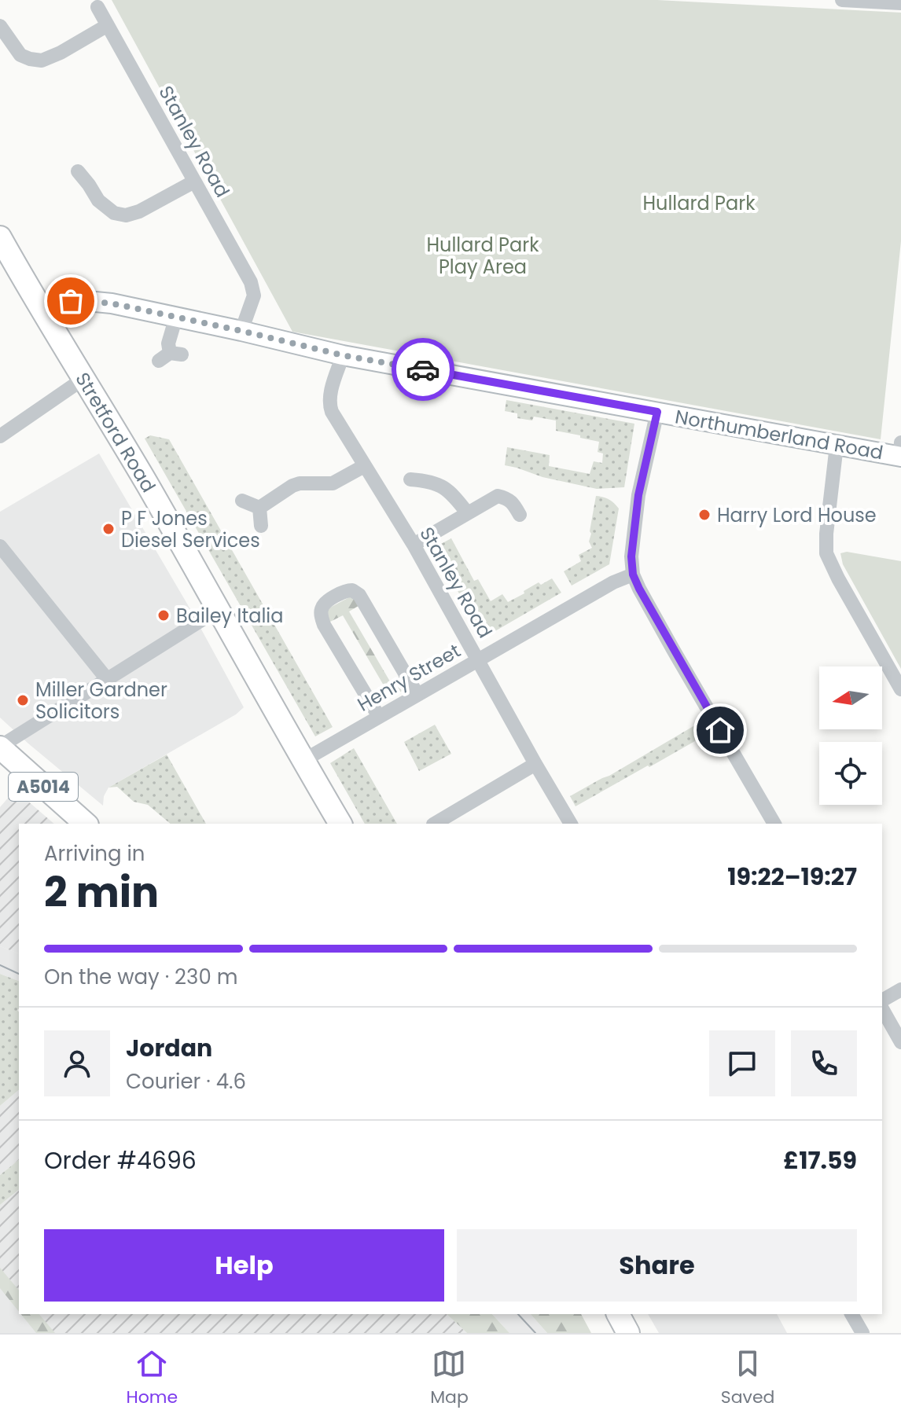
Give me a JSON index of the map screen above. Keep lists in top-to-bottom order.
{
  "streets": {
    "main road": ["Stretford Road", "Northumberland Road", "A5014"],
    "street": ["Stanley Road", "Henry Street"]
  },
  "crossings": [
    ["Stanley Road", "Northumberland Road"],
    ["Stanley Road", "Henry Street"],
    ["Stretford Road", "Northumberland Road"],
    ["Stretford Road", "Henry Street"]
  ],
  "parks": ["Hullard Park", "Hullard Park Play Area"],
  "places": [
    "Harry Lord House",
    "P F Jones Diesel Services",
    "Bailey Italia",
    "Miller Gardner Solicitors"
  ],
  "north": "left",
  "page": {
    "heading": ["2 min", "Arriving in", "19:22–19:27"],
    "panel": [
      "Jordan",
      "Courier · 4.6",
      "Order #4696",
      "£17.59"
    ],
    "bar": "On the way · 230 m",
    "buttons": ["Help", "Share"],
    "tabs": ["Home", "Map", "Saved"]
  }
}
